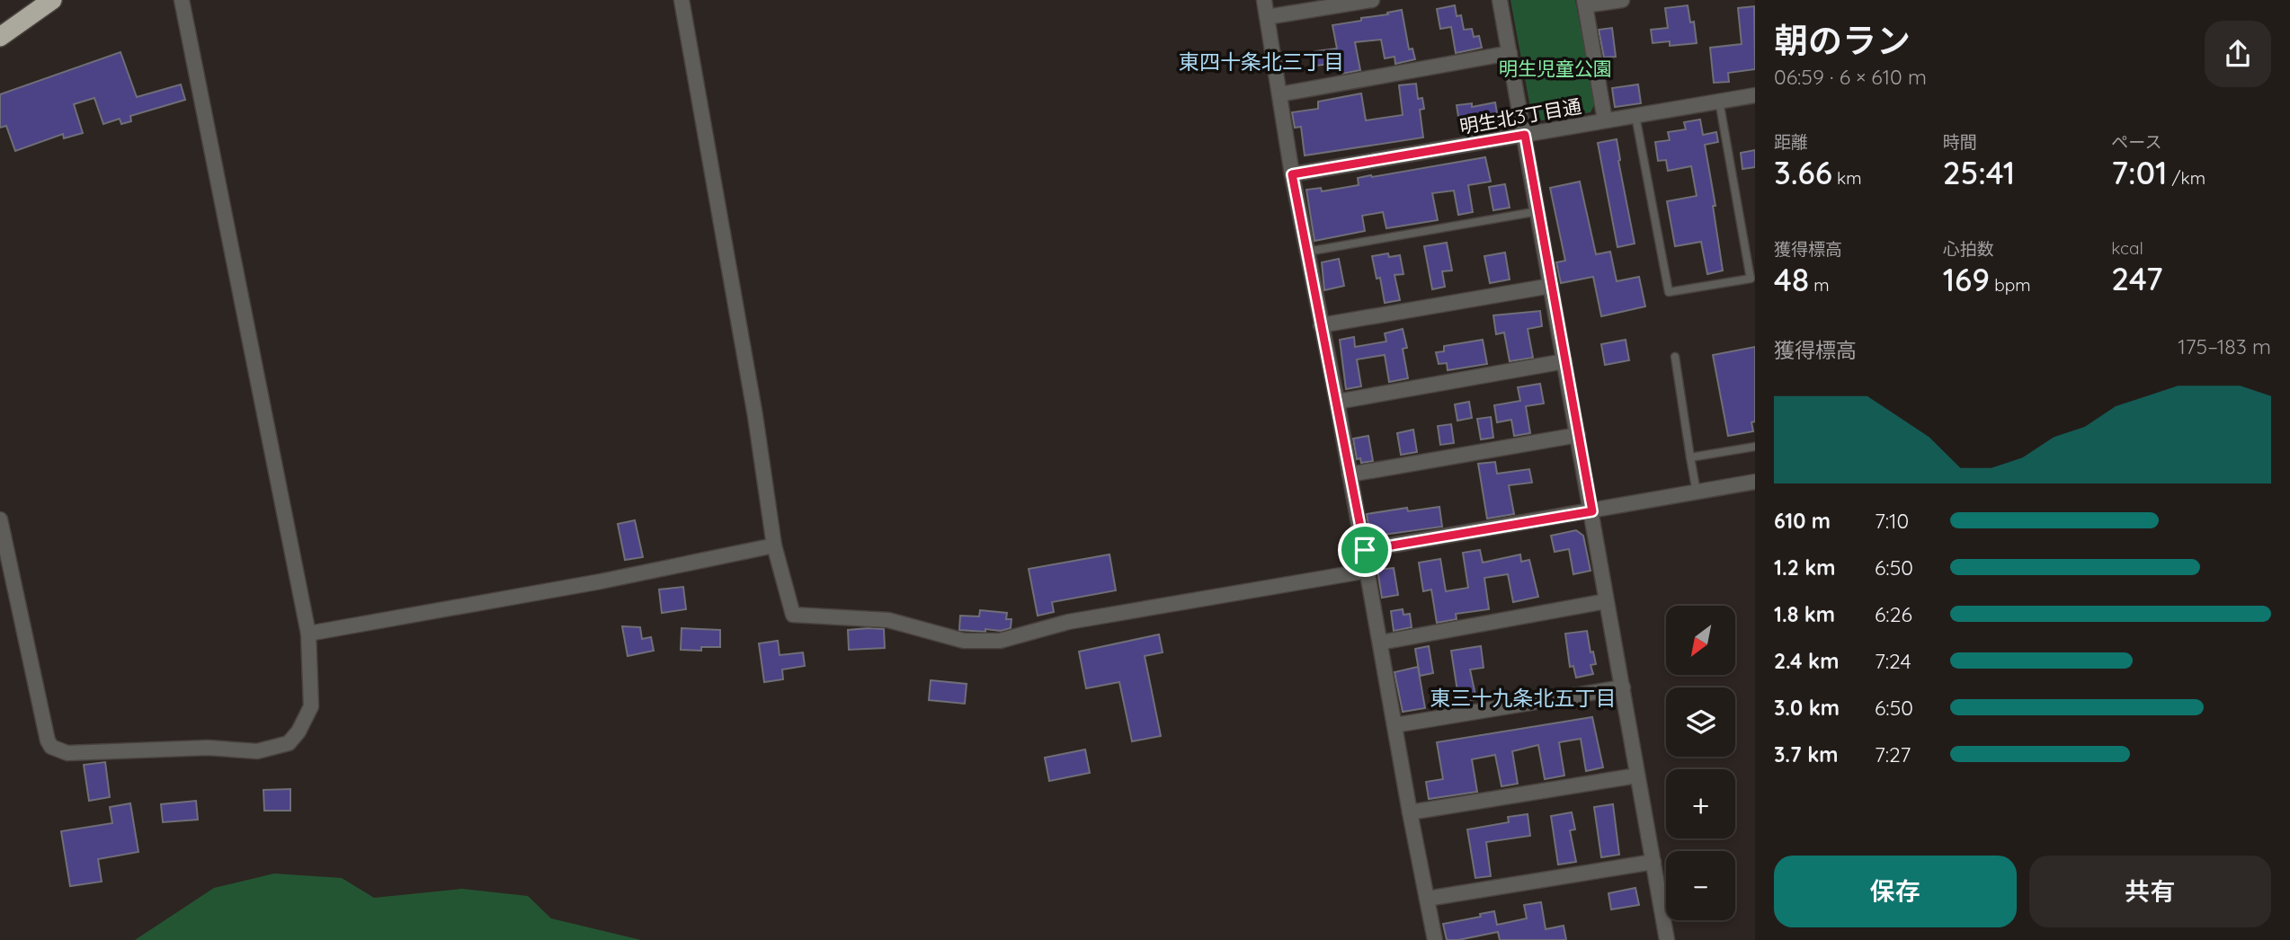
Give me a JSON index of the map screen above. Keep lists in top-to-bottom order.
{
  "streets": {
    "street": ["明生北3丁目通"]
  },
  "districts": ["東四十条北三丁目", "東三十九条北五丁目"],
  "parks": ["明生児童公園"],
  "north": "bottom left",
  "page": {
    "heading": ["朝のラン", "06:59 · 6 × 610 m"],
    "stats": [
      ["距離", "3.66 km"],
      ["時間", "25:41"],
      ["ペース", "7:01 /km"],
      ["獲得標高", "48 m"],
      ["心拍数", "169 bpm"],
      ["kcal", "247"]
    ],
    "chart": ["獲得標高", "175–183 m"],
    "list": [
      {
        "name": "610 m",
        "note": "7:10"
      },
      {
        "name": "1.2 km",
        "note": "6:50"
      },
      {
        "name": "1.8 km",
        "note": "6:26"
      },
      {
        "name": "2.4 km",
        "note": "7:24"
      },
      {
        "name": "3.0 km",
        "note": "6:50"
      },
      {
        "name": "3.7 km",
        "note": "7:27"
      }
    ],
    "map_buttons": ["+", "−"],
    "buttons": ["保存", "共有"]
  }
}
